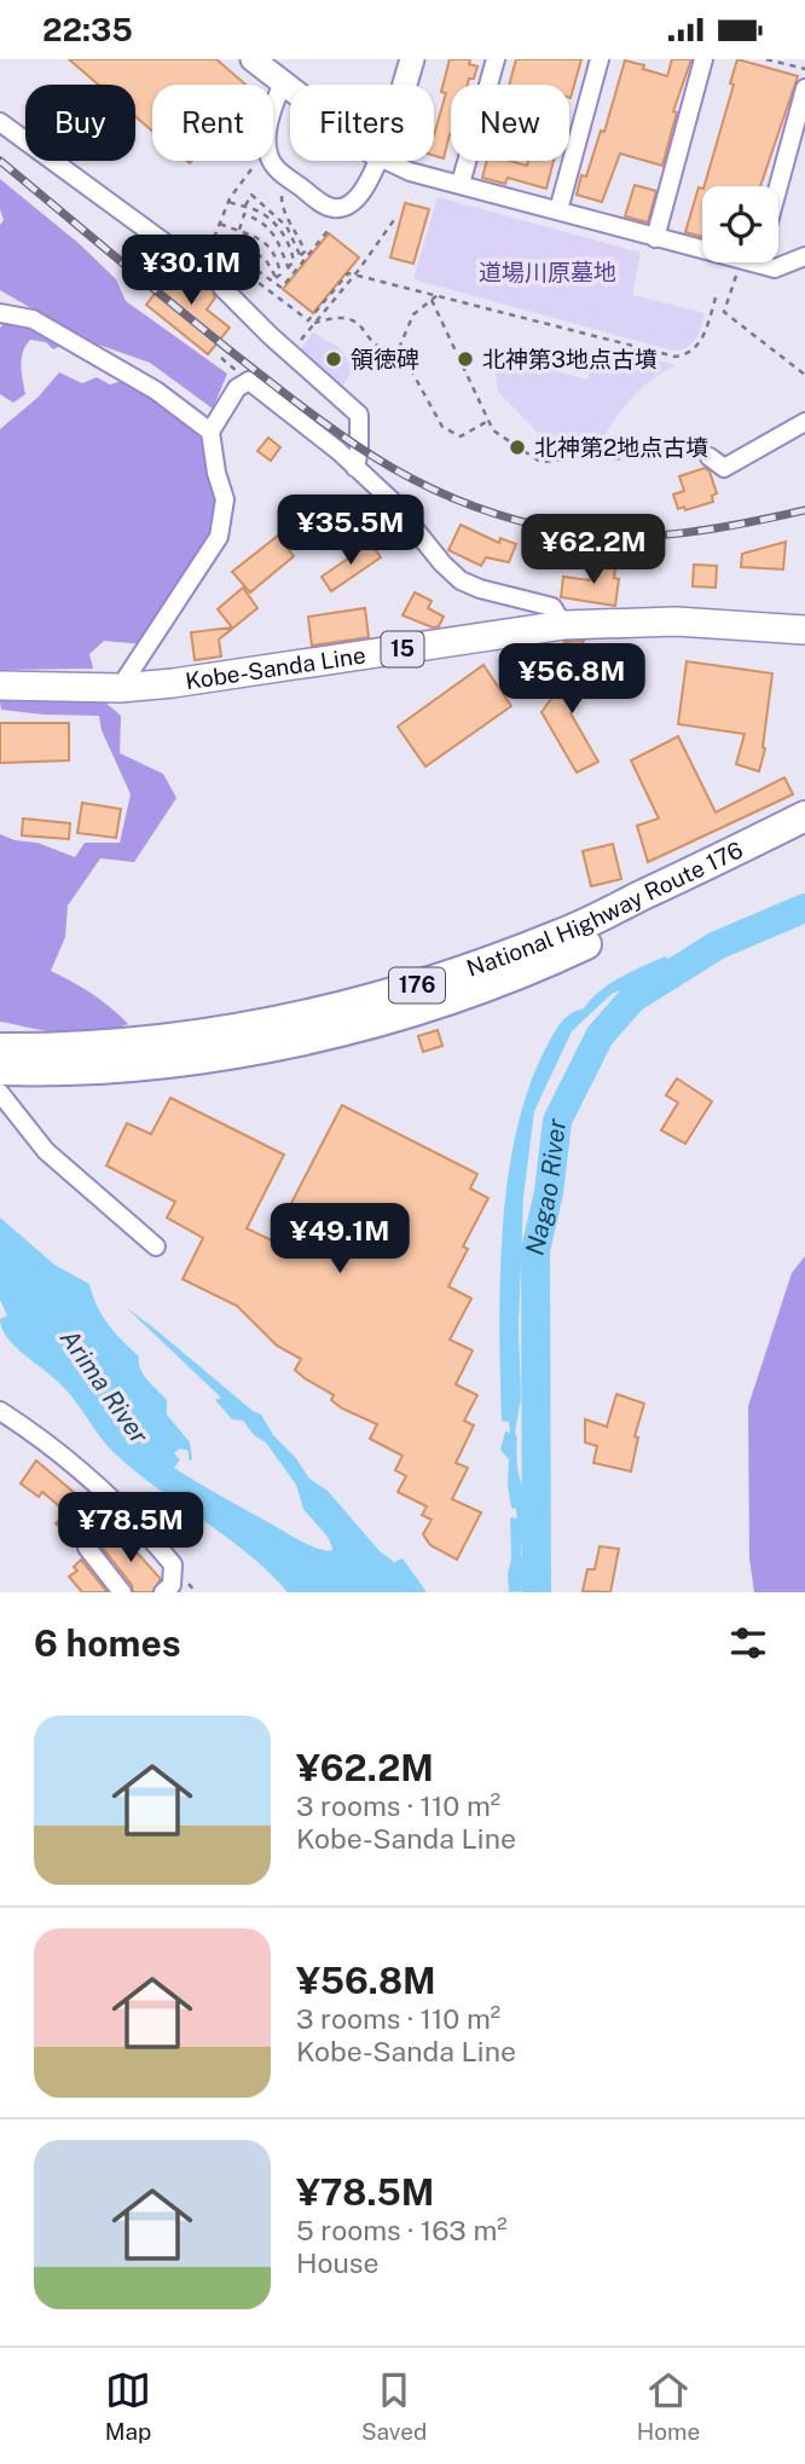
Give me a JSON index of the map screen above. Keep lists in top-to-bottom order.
{
  "streets": {
    "highway": ["National Highway Route 176", "176"],
    "main road": ["15", "Kobe-Sanda Line"]
  },
  "water": ["Nagao River", "Arima River"],
  "parks": ["道場川原墓地"],
  "places": ["領徳碑", "北神第3地点古墳", "北神第2地点古墳"],
  "page": {
    "status": "22:35",
    "chip": [
      "Buy",
      "Rent",
      "Filters",
      "New"
    ],
    "price": [
      "¥30.1M",
      "¥35.5M",
      "¥62.2M",
      "¥56.8M",
      "¥49.1M",
      "¥78.5M"
    ],
    "heading": "6 homes",
    "list": [
      {
        "name": "¥62.2M",
        "note": "3 rooms · 110 m² · Kobe-Sanda Line"
      },
      {
        "name": "¥56.8M",
        "note": "3 rooms · 110 m² · Kobe-Sanda Line"
      },
      {
        "name": "¥78.5M",
        "note": "5 rooms · 163 m² · House"
      }
    ],
    "tabs": ["Map", "Saved", "Home"]
  }
}
